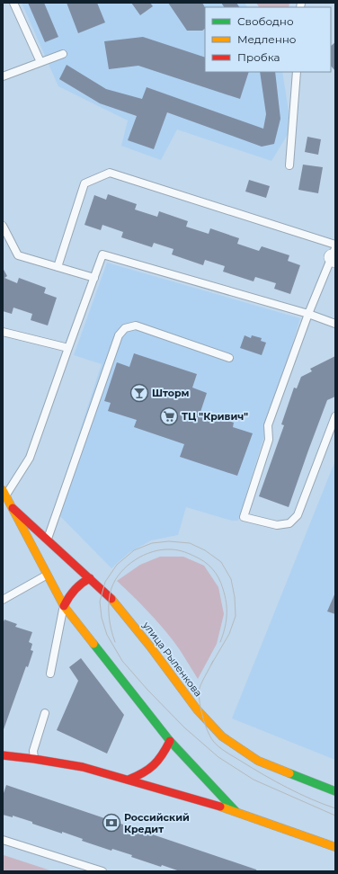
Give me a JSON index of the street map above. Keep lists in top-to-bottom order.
{
  "streets": {
    "street": ["улица Рыленкова"]
  },
  "places": {
    "bar": ["Шторм"],
    "supermarket": ["ТЦ \"Кривич\""],
    "bank": ["Российский Кредит"]
  },
  "legend": ["Свободно", "Медленно", "Пробка"]
}
